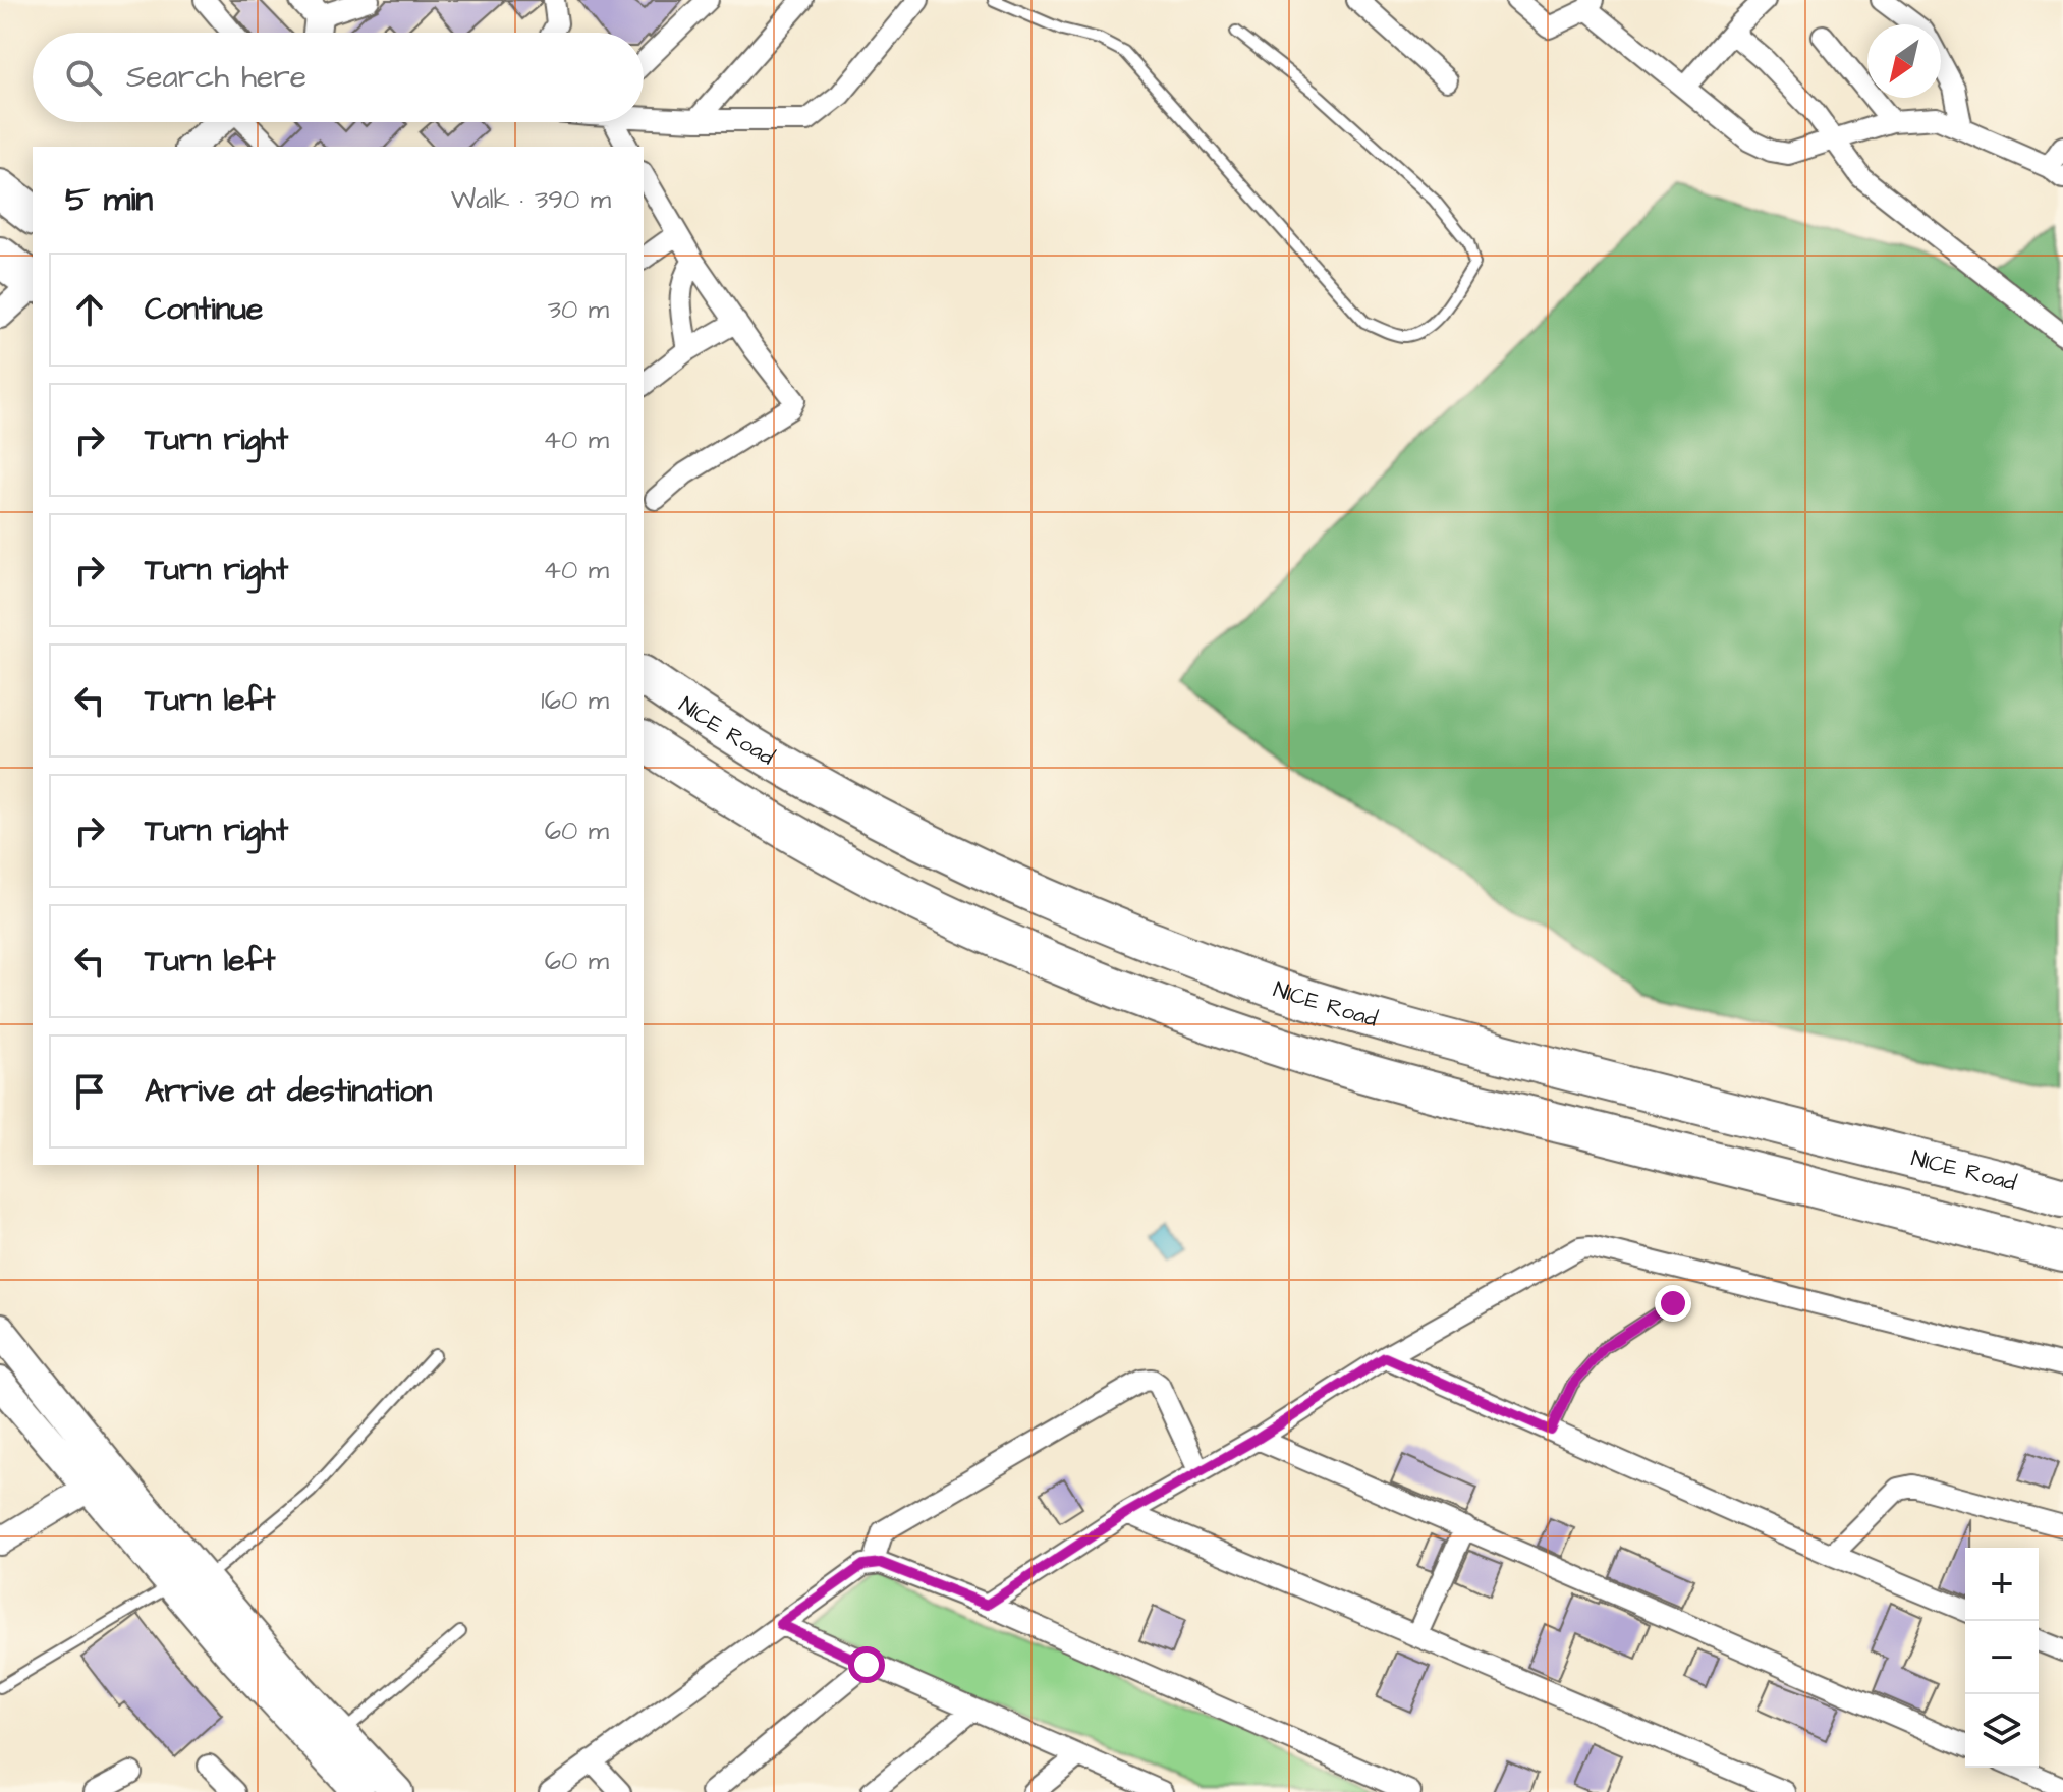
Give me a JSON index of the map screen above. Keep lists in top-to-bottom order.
{
  "streets": {
    "highway": ["NICE Road"]
  },
  "north": "bottom left",
  "page": {
    "search": "Search here",
    "heading": ["5 min", "Walk · 390 m"],
    "list": [
      ["Continue", "30 m"],
      ["Turn right", "40 m"],
      ["Turn right", "40 m"],
      ["Turn left", "160 m"],
      ["Turn right", "60 m"],
      ["Turn left", "60 m"],
      "Arrive at destination"
    ],
    "map_buttons": ["+", "−"]
  }
}
